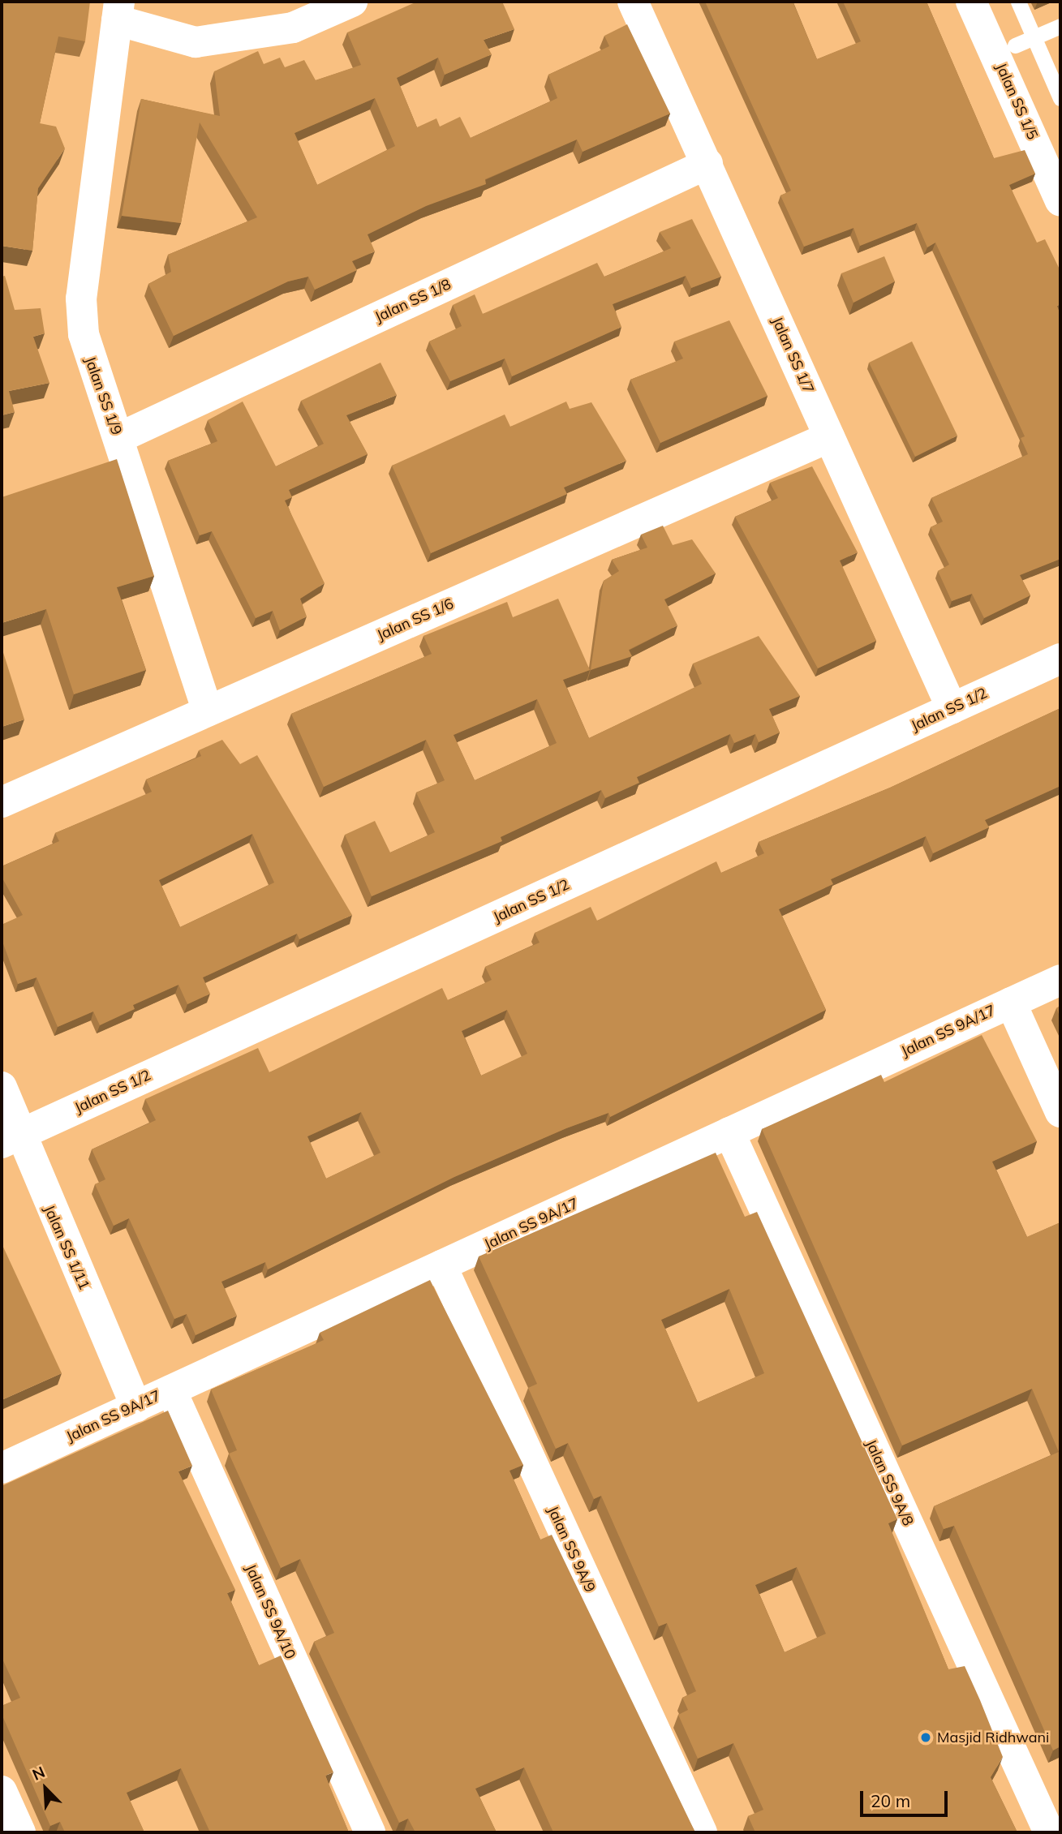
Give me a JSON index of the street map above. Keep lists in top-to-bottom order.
{
  "streets": {
    "street": [
      "Jalan SS 1/5",
      "Jalan SS 1/8",
      "Jalan SS 1/7",
      "Jalan SS 1/9",
      "Jalan SS 1/6",
      "Jalan SS 1/2",
      "Jalan SS 9A/17",
      "Jalan SS 1/11",
      "Jalan SS 9A/8",
      "Jalan SS 9A/9",
      "Jalan SS 9A/10"
    ]
  },
  "crossings": [
    ["Jalan SS 1/8", "Jalan SS 1/7"],
    ["Jalan SS 1/8", "Jalan SS 1/9"],
    ["Jalan SS 1/7", "Jalan SS 1/6"],
    ["Jalan SS 1/7", "Jalan SS 1/2"],
    ["Jalan SS 1/9", "Jalan SS 1/6"],
    ["Jalan SS 1/2", "Jalan SS 1/11"],
    ["Jalan SS 9A/17", "Jalan SS 1/11"],
    ["Jalan SS 9A/17", "Jalan SS 9A/8"],
    ["Jalan SS 9A/17", "Jalan SS 9A/9"],
    ["Jalan SS 9A/17", "Jalan SS 9A/10"]
  ],
  "places": ["Masjid Ridhwani"],
  "scale_bar": "20 m",
  "north": "top left"
}
